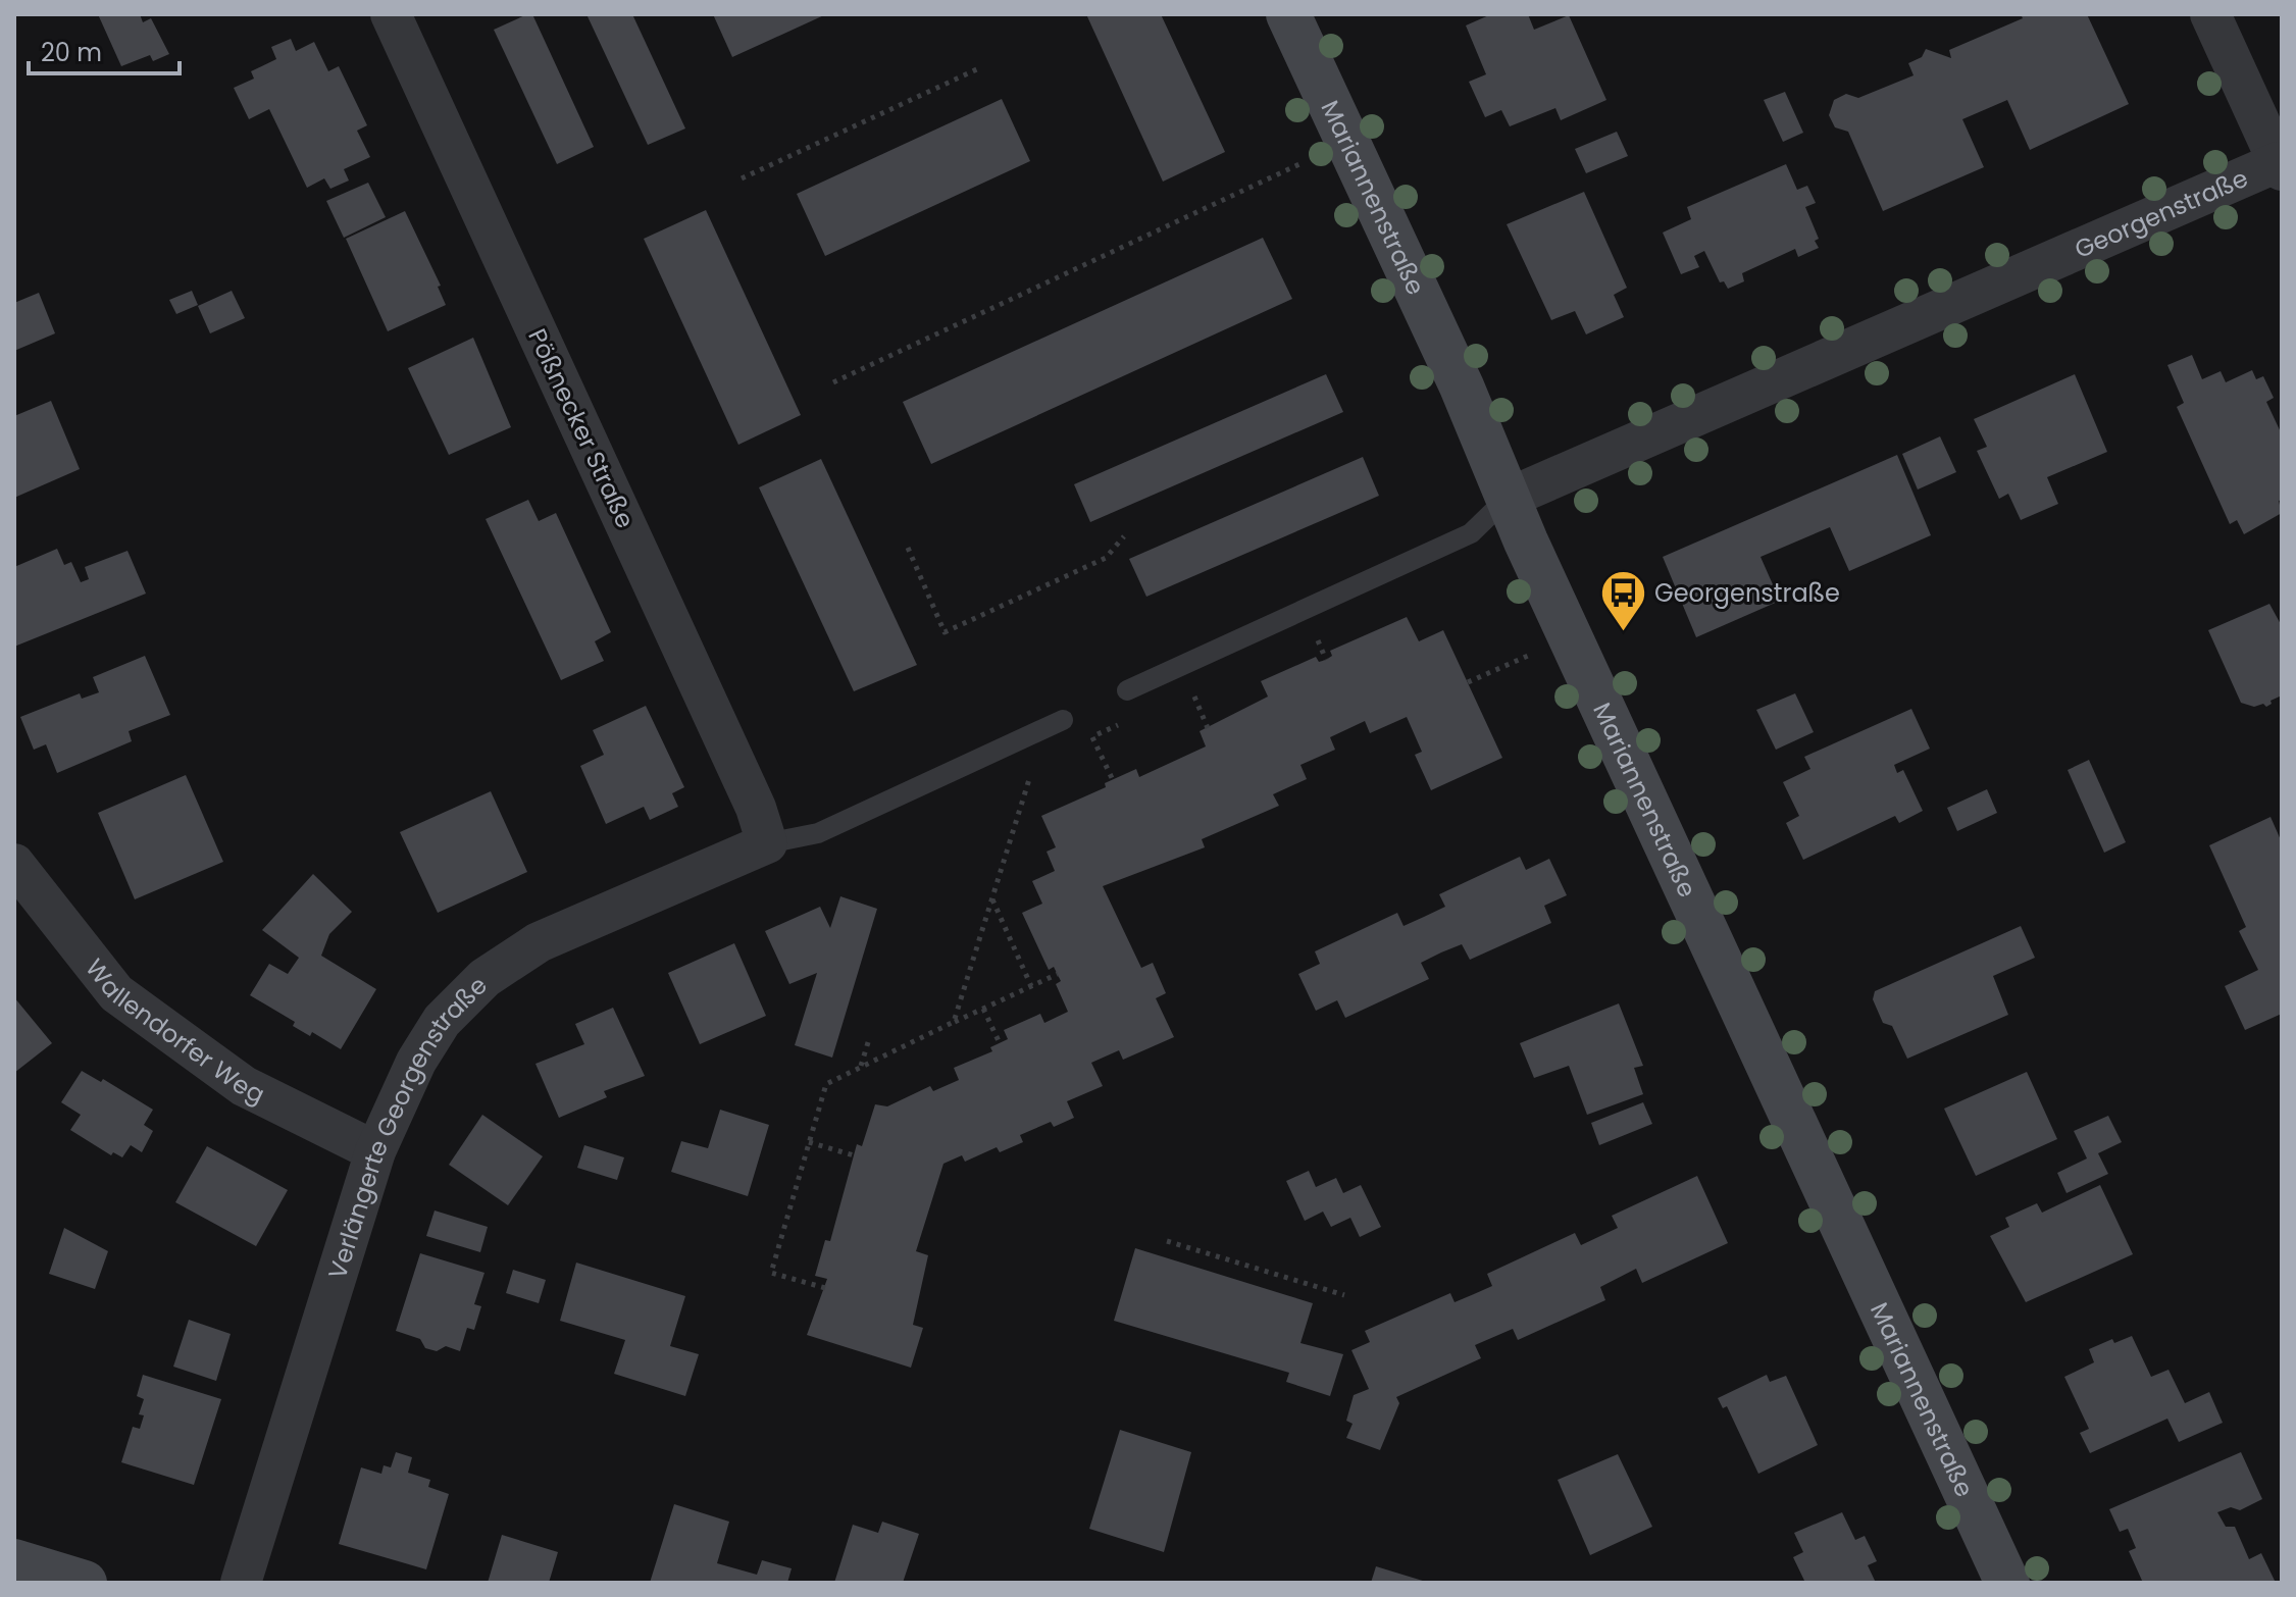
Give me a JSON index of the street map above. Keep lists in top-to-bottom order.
{
  "streets": {
    "street": [
      "Mariannenstraße",
      "Georgenstraße",
      "Pößnecker Straße",
      "Wallendorfer Weg",
      "Verlängerte Georgenstraße"
    ]
  },
  "crossings": [
    ["Mariannenstraße", "Georgenstraße"],
    ["Pößnecker Straße", "Verlängerte Georgenstraße"],
    ["Wallendorfer Weg", "Verlängerte Georgenstraße"]
  ],
  "places": {
    "bus stop": ["Georgenstraße"]
  },
  "scale_bar": "20 m"
}
